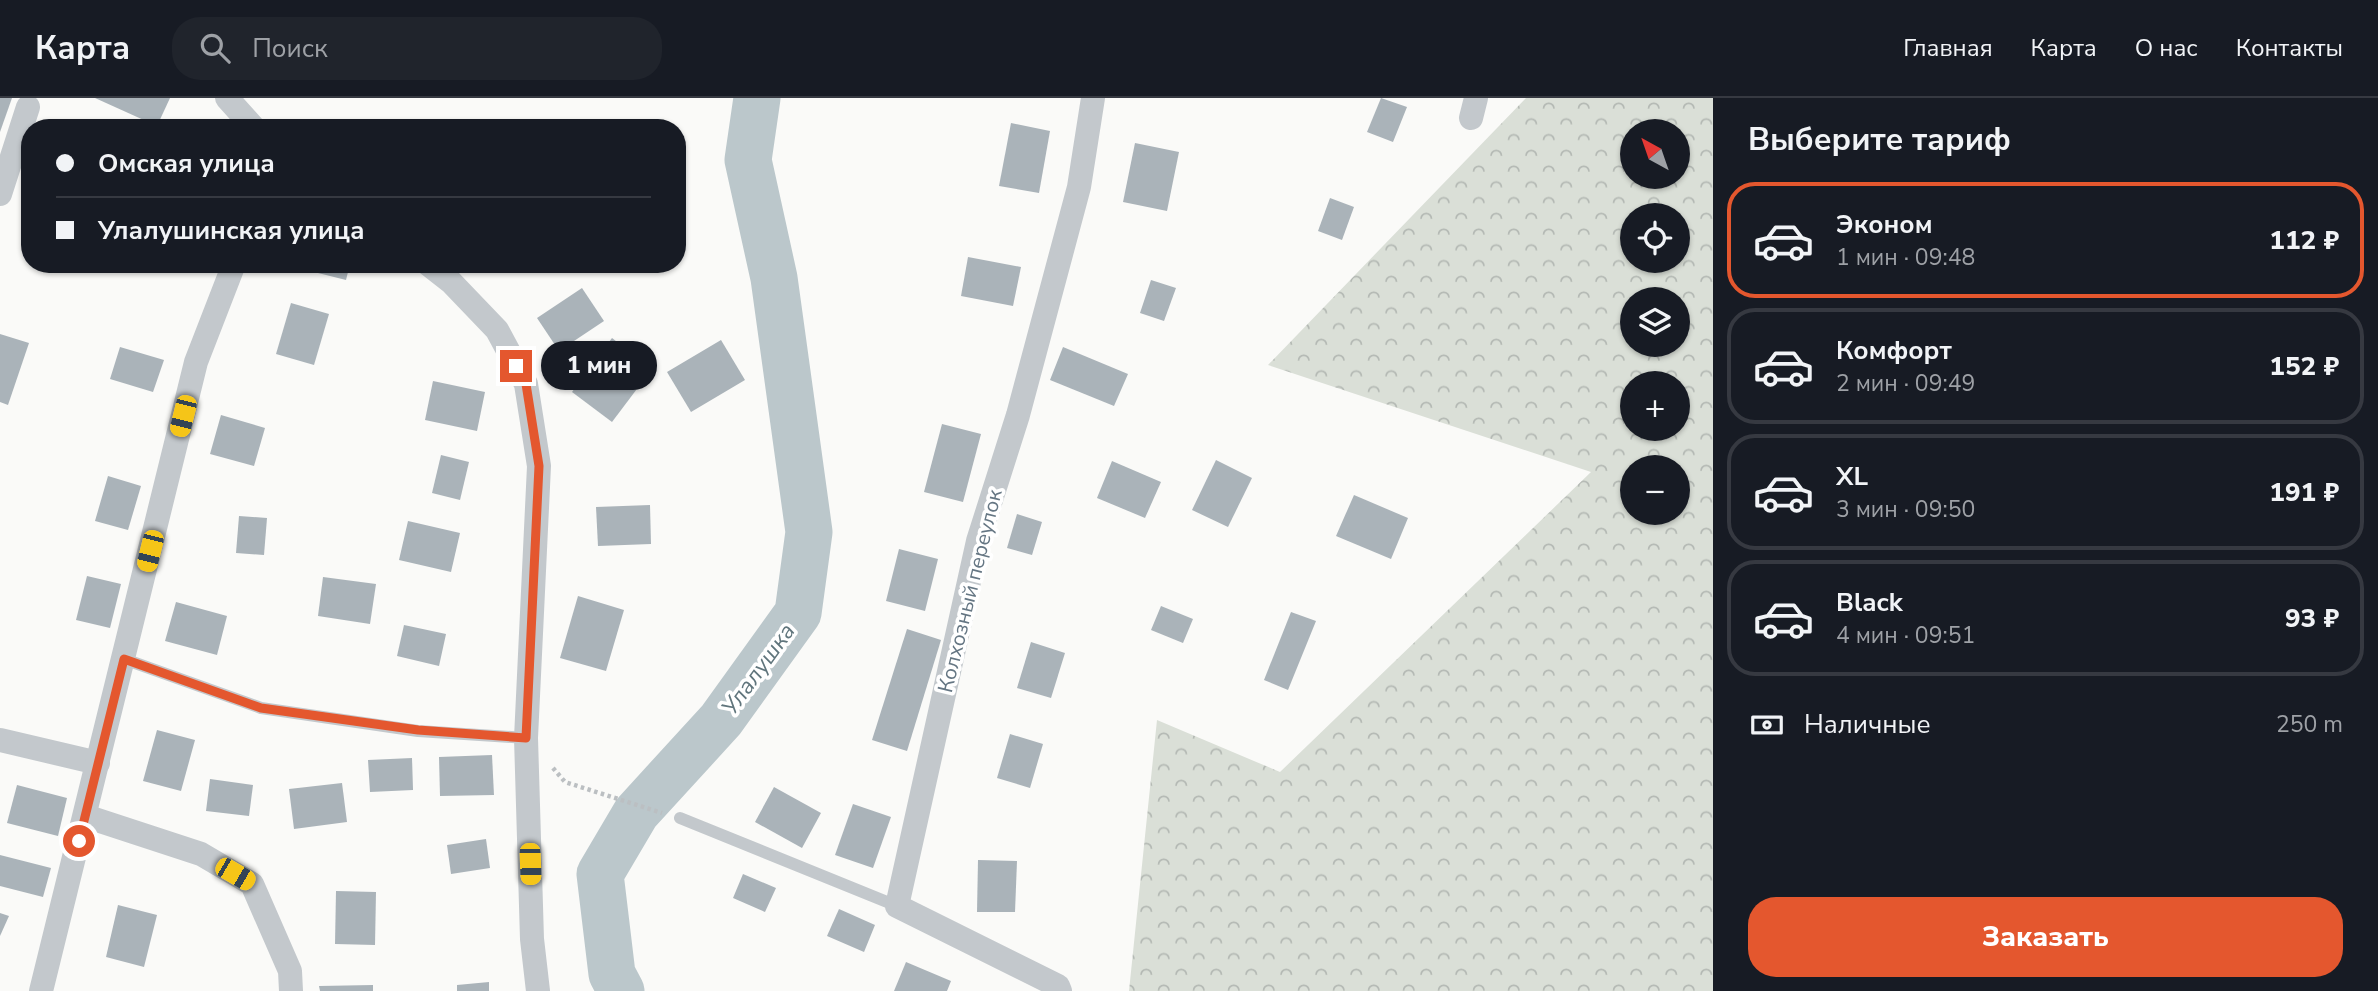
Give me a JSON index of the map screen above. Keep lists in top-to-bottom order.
{
  "streets": {
    "street": ["Колхозный переулок"]
  },
  "water": ["Улалушка"],
  "north": "top left",
  "page": {
    "header": "Карта",
    "search": "Поиск",
    "nav": [
      "Главная",
      "Карта",
      "О нас",
      "Контакты"
    ],
    "heading": "Выберите тариф",
    "map_buttons": ["+", "−"],
    "banner": ["Омская улица", "Улалушинская улица"],
    "list": [
      {
        "name": "Эконом",
        "note": "1 мин · 09:48",
        "value": "112 ₽"
      },
      {
        "name": "Комфорт",
        "note": "2 мин · 09:49",
        "value": "152 ₽"
      },
      {
        "name": "XL",
        "note": "3 мин · 09:50",
        "value": "191 ₽"
      },
      {
        "name": "Black",
        "note": "4 мин · 09:51",
        "value": "93 ₽"
      }
    ],
    "bubble": "1 мин",
    "pay": ["Наличные", "250 m"],
    "buttons": "Заказать"
  }
}
